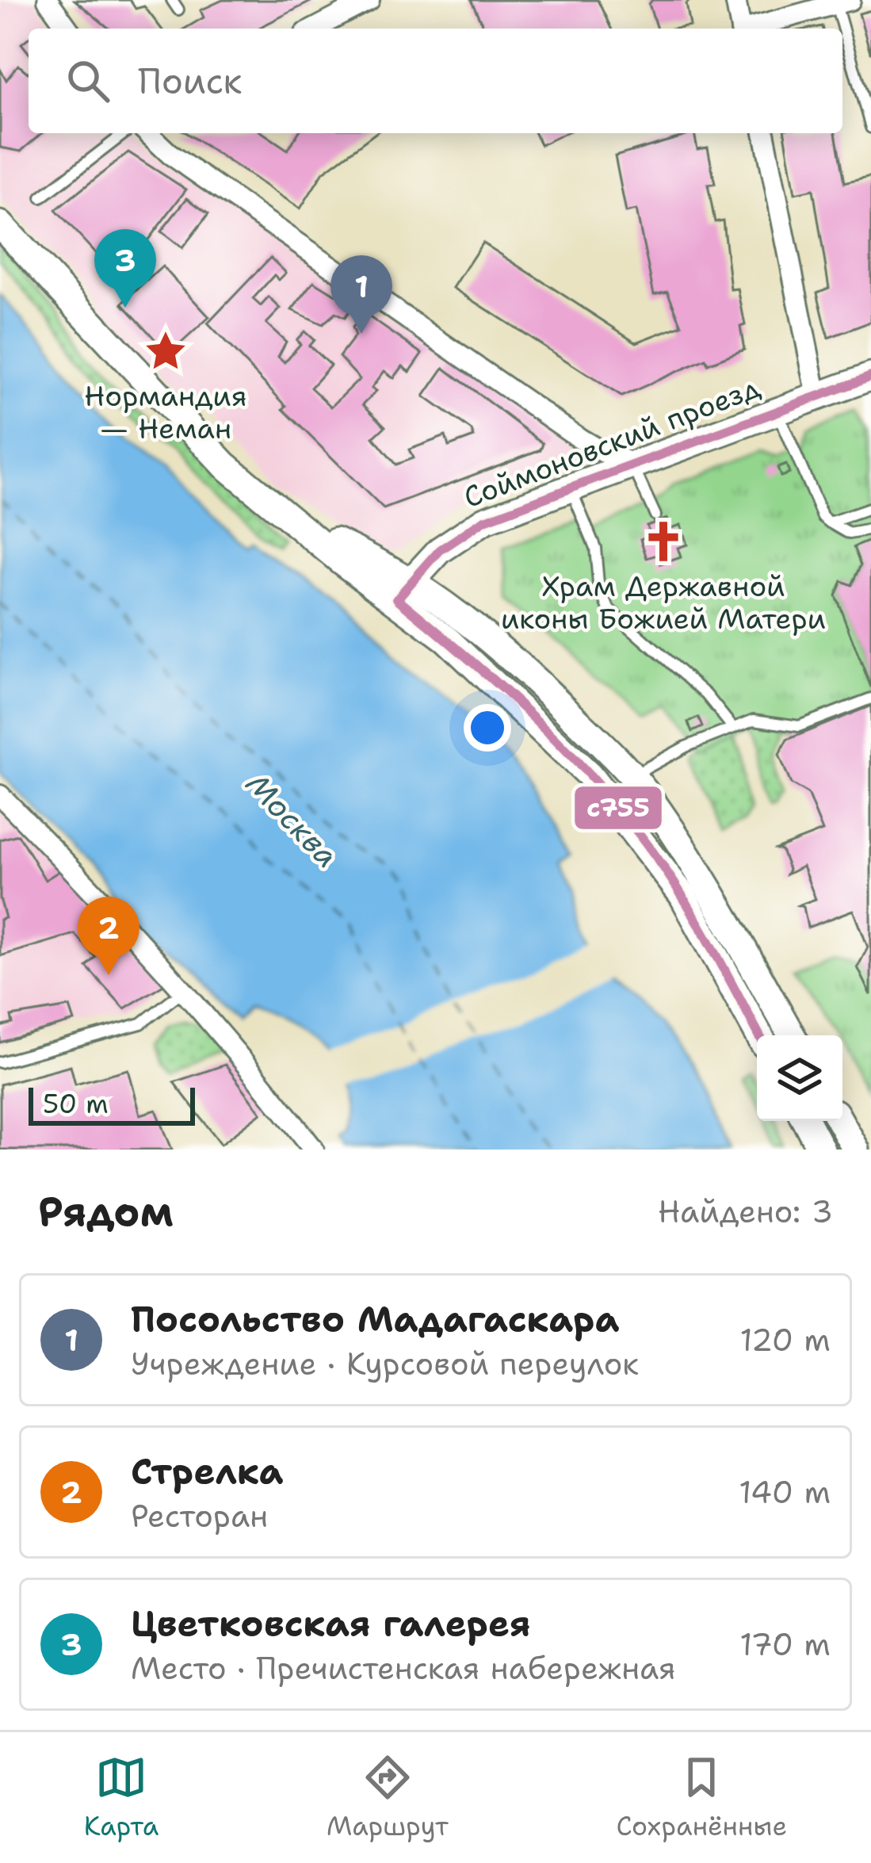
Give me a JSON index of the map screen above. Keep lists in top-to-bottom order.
{
  "streets": {
    "main road": ["Соймоновский проезд"]
  },
  "water": ["Москва"],
  "places": {
    "place": ["Нормандия — Неман"],
    "church": ["Храм Державной иконы Божией Матери"]
  },
  "lines": ["transit line с755"],
  "scale_bar": "50 m",
  "page": {
    "search": "Поиск",
    "pins": ["3", "1", "2"],
    "scale": "50 m",
    "heading": ["Рядом", "Найдено: 3"],
    "list": [
      {
        "mark": "1",
        "name": "Посольство Мадагаскара",
        "note": "Учреждение · Курсовой переулок",
        "value": "120 m"
      },
      {
        "mark": "2",
        "name": "Стрелка",
        "note": "Ресторан",
        "value": "140 m"
      },
      {
        "mark": "3",
        "name": "Цветковская галерея",
        "note": "Место · Пречистенская набережная",
        "value": "170 m"
      }
    ],
    "nav": ["Карта", "Маршрут", "Сохранённые"]
  }
}
